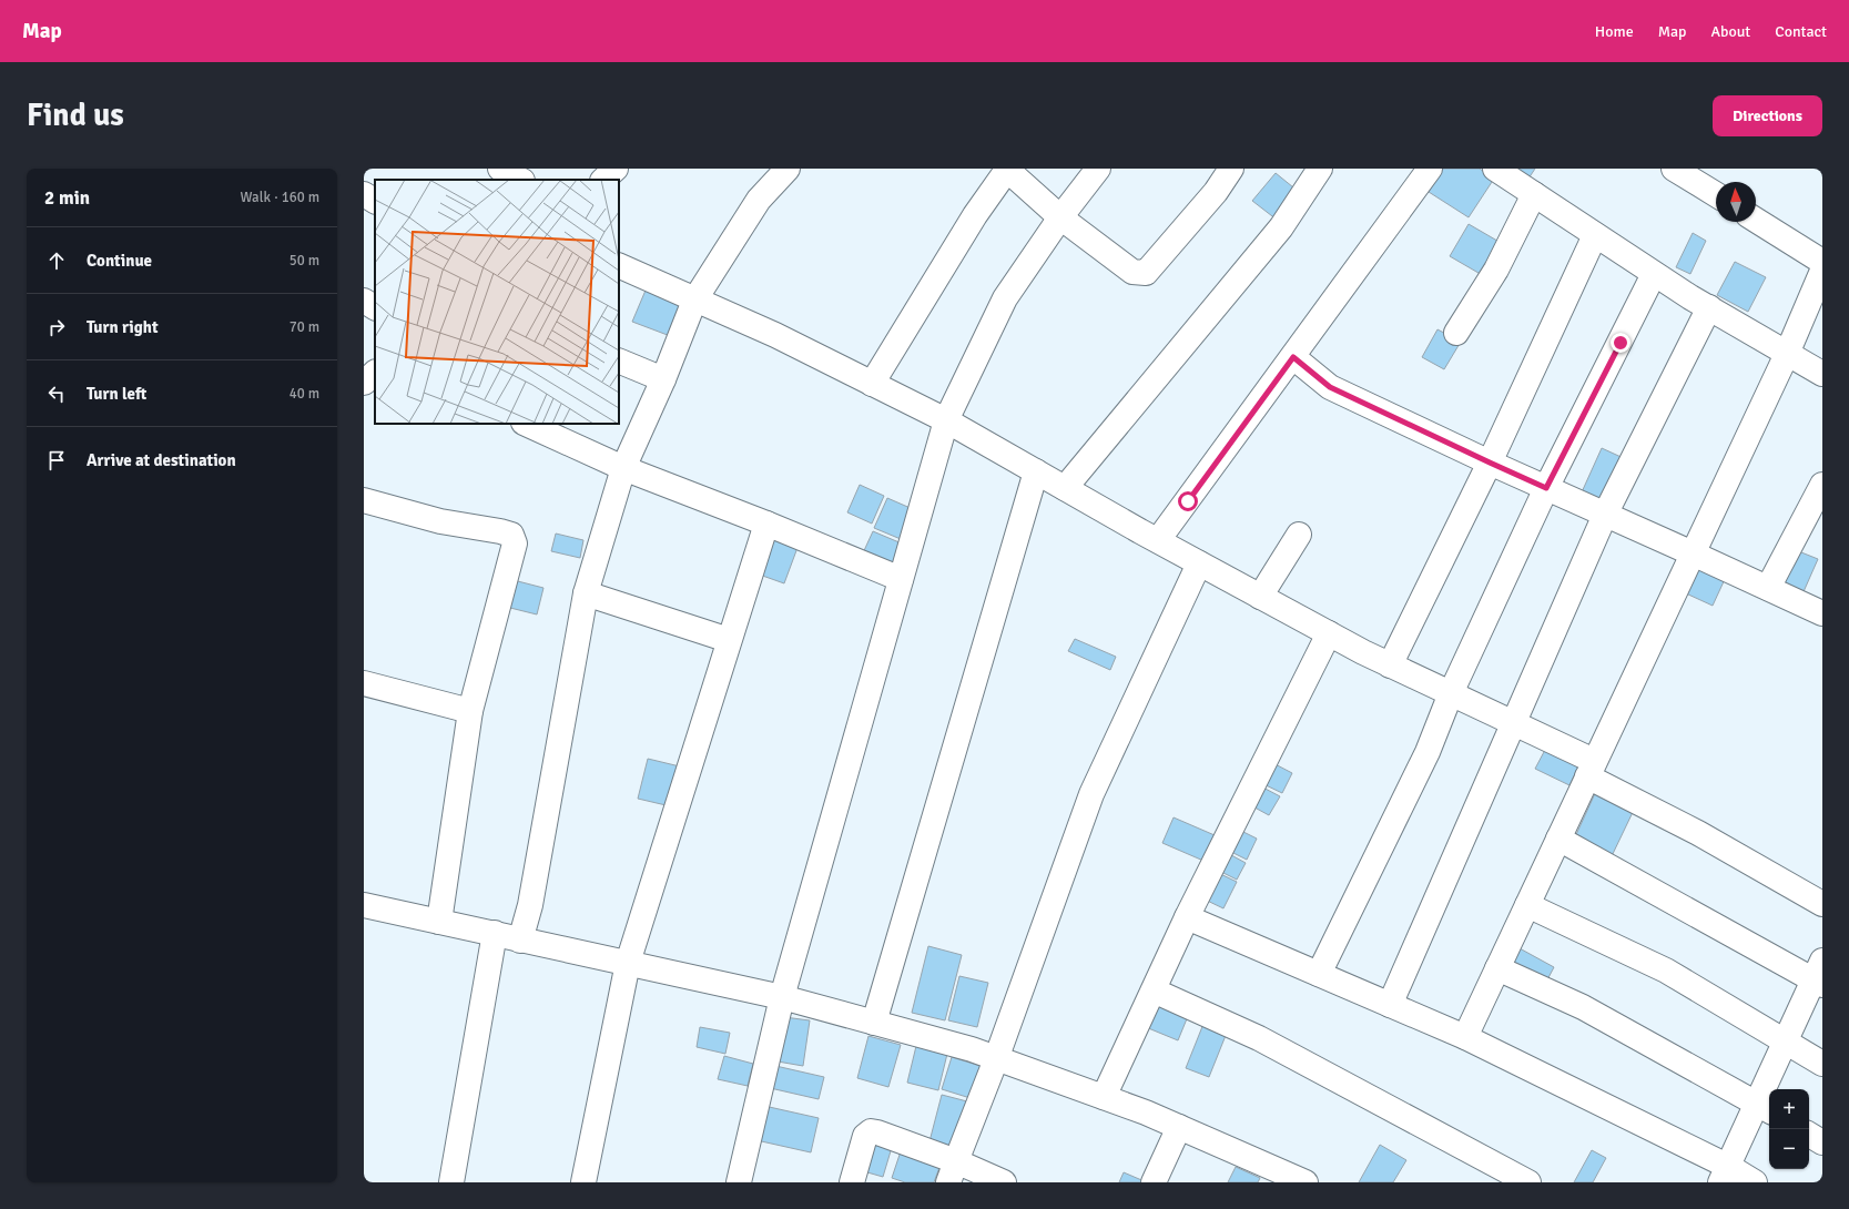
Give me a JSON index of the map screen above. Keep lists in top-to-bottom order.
{
  "north": "top",
  "page": {
    "header": "Map",
    "nav": [
      "Home",
      "Map",
      "About",
      "Contact"
    ],
    "buttons": "Directions",
    "title": "Find us",
    "heading": ["2 min", "Walk · 160 m"],
    "list": [
      ["Continue", "50 m"],
      ["Turn right", "70 m"],
      ["Turn left", "40 m"],
      "Arrive at destination"
    ],
    "map_buttons": ["+", "−"]
  }
}
